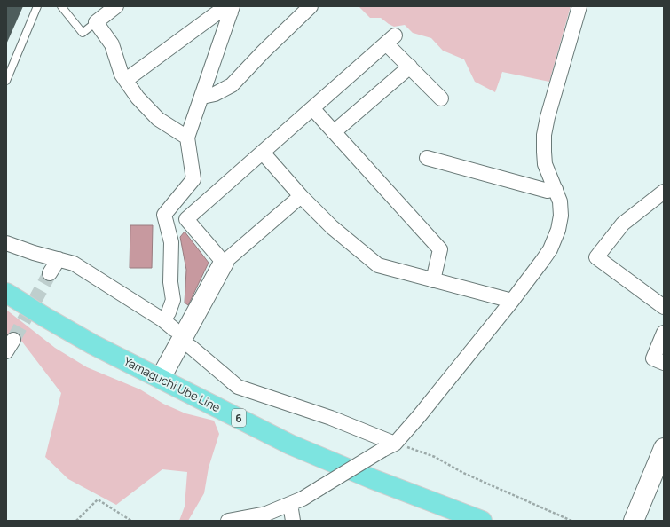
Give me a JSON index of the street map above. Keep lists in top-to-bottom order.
{
  "streets": {
    "main road": ["Yamaguchi Ube Line", "6"]
  }
}
